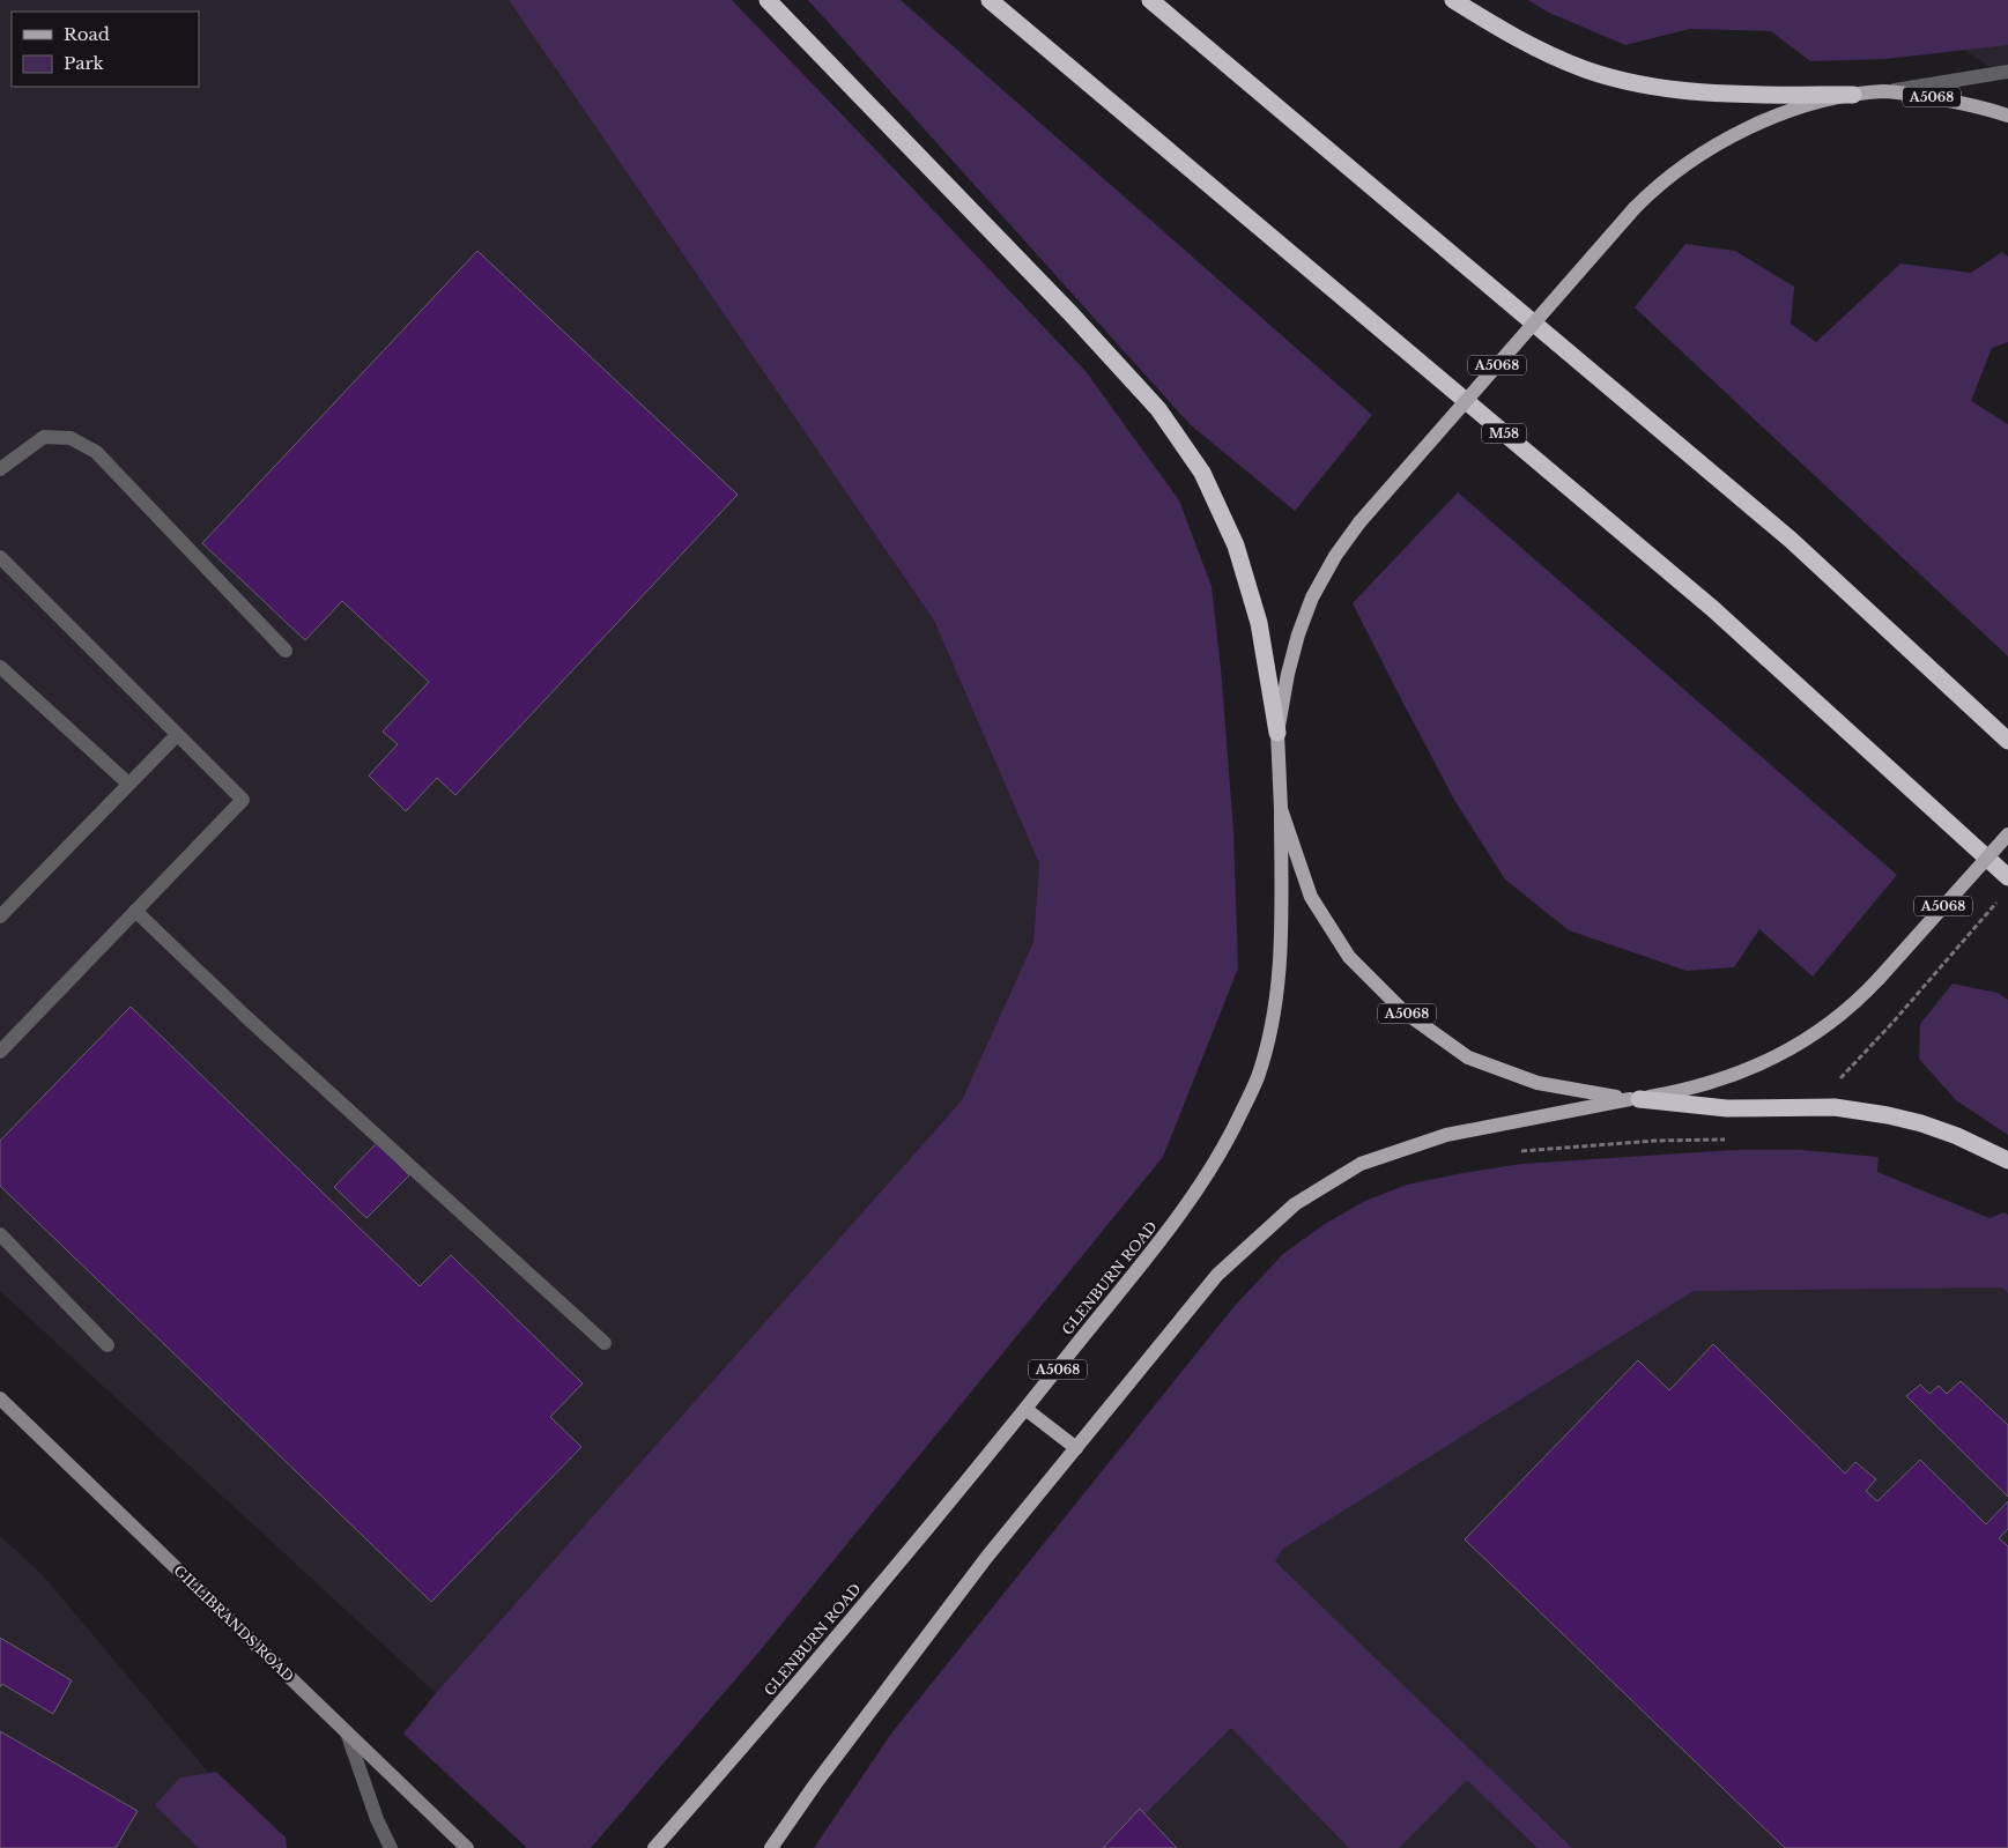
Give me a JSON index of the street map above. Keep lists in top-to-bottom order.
{
  "streets": {
    "highway": ["M58"],
    "main road": ["A5068", "GLENBURN ROAD"],
    "street": ["GILLIBRANDS ROAD"]
  },
  "crossings": [
    ["A5068", "GLENBURN ROAD"]
  ],
  "legend": ["Road", "Park"]
}
